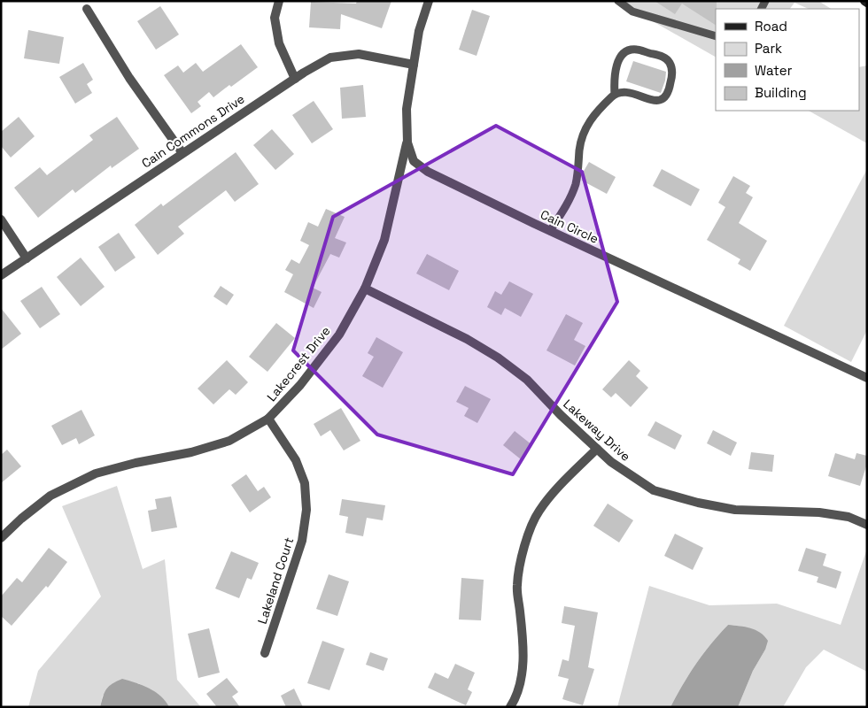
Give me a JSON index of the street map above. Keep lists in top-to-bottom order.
{
  "streets": {
    "street": [
      "Cain Commons Drive",
      "Cain Circle",
      "Lakecrest Drive",
      "Lakeway Drive",
      "Lakeland Court"
    ]
  },
  "crossings": [
    ["Cain Commons Drive", "Cain Circle"],
    ["Cain Circle", "Lakecrest Drive"],
    ["Lakecrest Drive", "Lakeway Drive"],
    ["Lakecrest Drive", "Lakeland Court"]
  ],
  "legend": [
    "Road",
    "Park",
    "Water",
    "Building"
  ]
}
